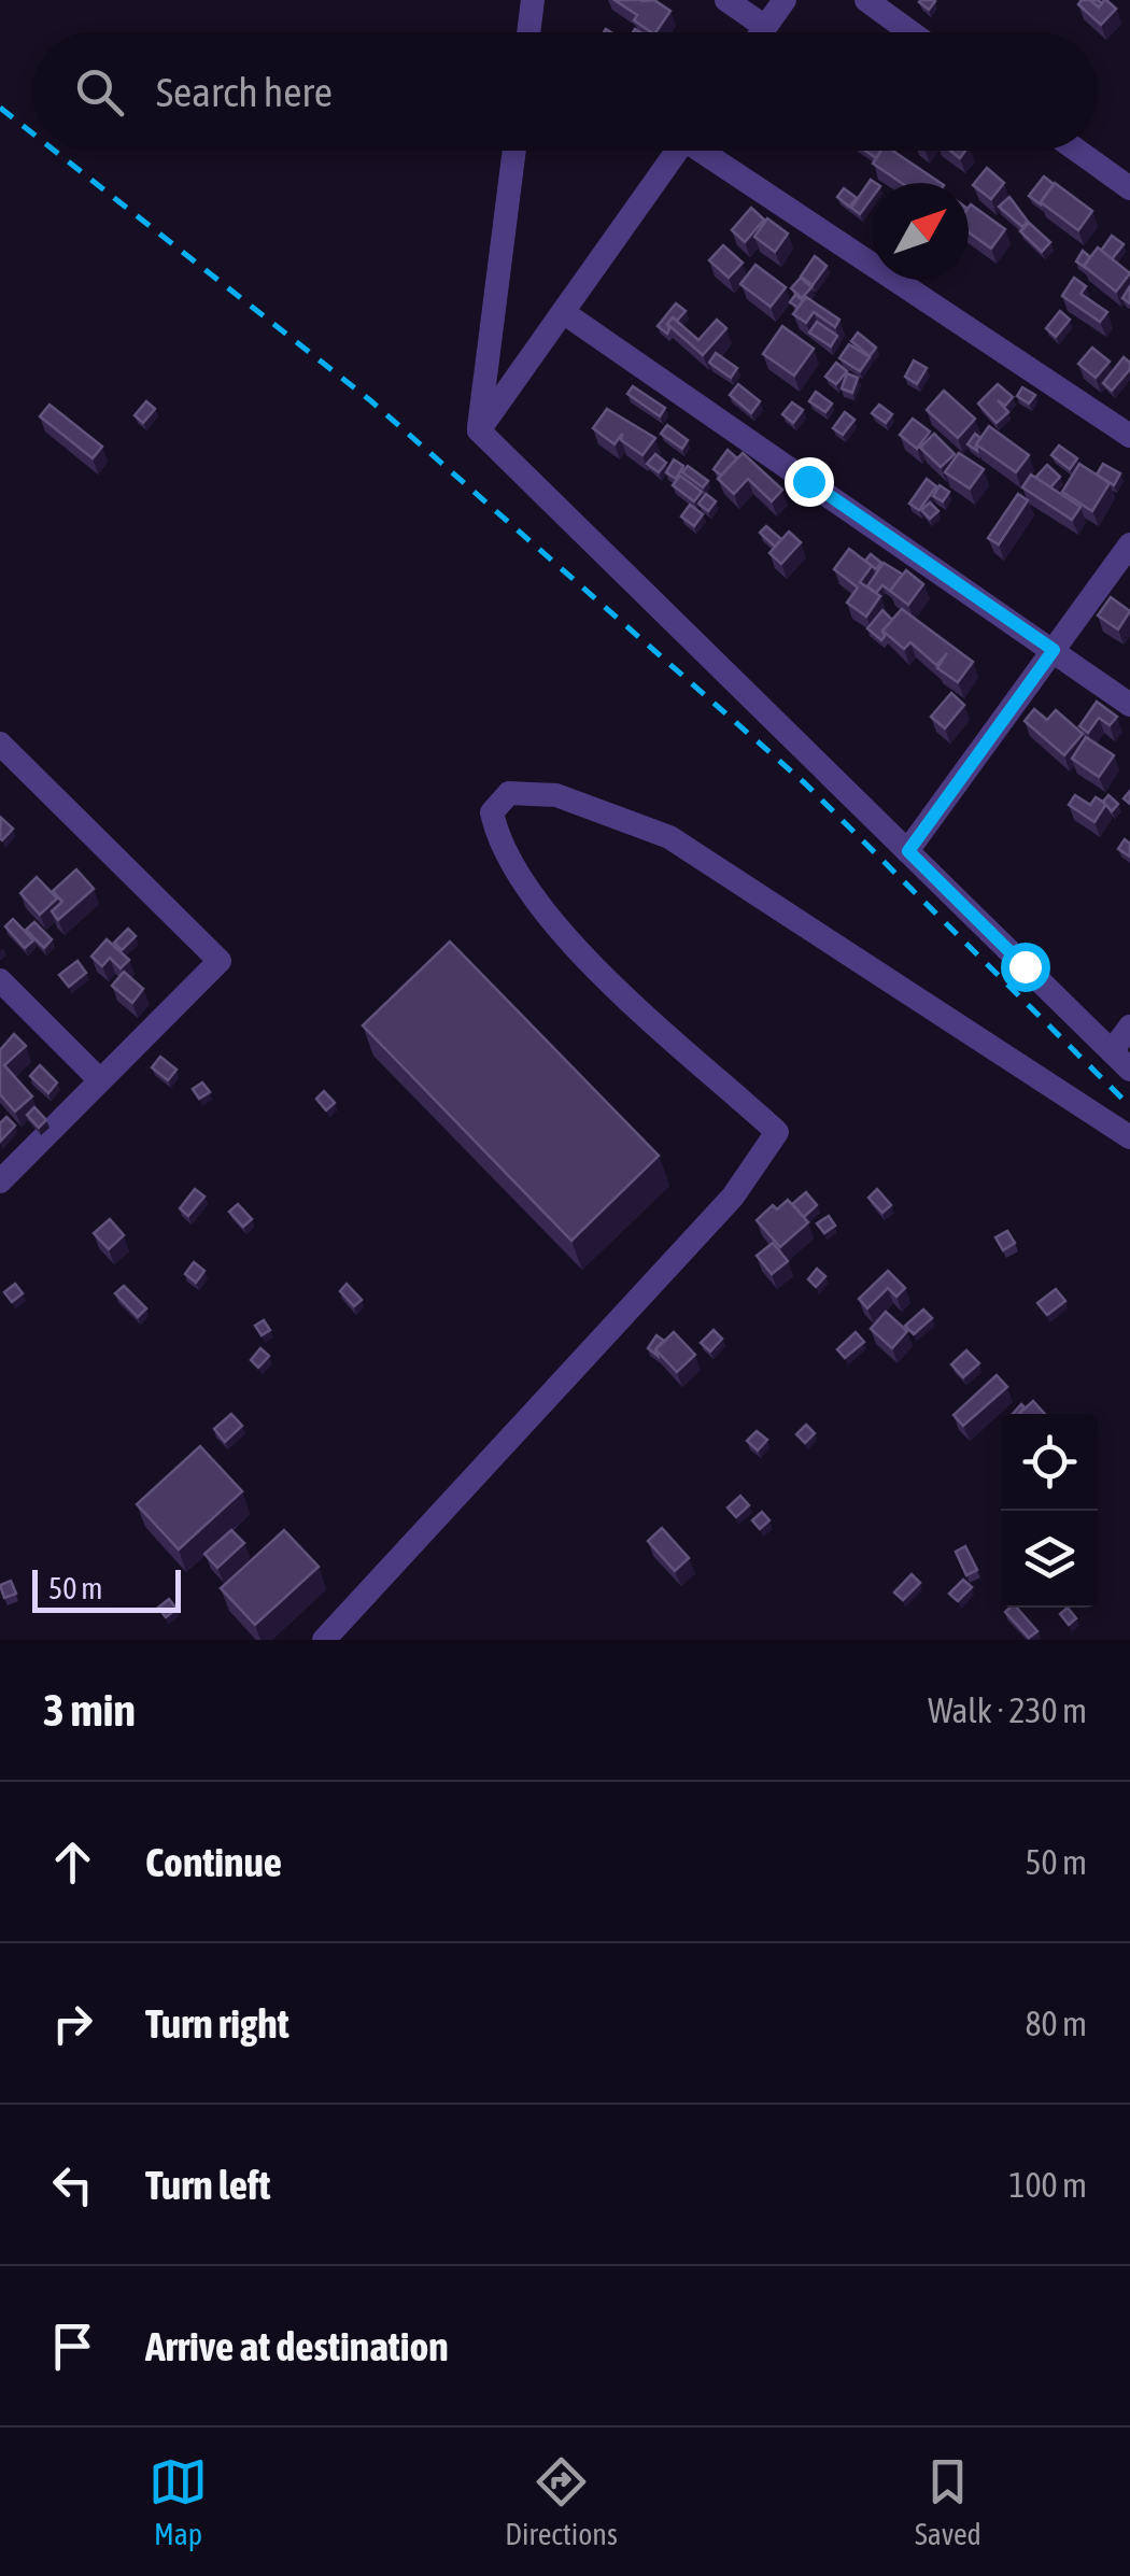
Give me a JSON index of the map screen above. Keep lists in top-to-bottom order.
{
  "scale_bar": "50 m",
  "north": "top right",
  "page": {
    "search": "Search here",
    "scale": "50 m",
    "heading": ["3 min", "Walk · 230 m"],
    "list": [
      ["Continue", "50 m"],
      ["Turn right", "80 m"],
      ["Turn left", "100 m"],
      "Arrive at destination"
    ],
    "nav": ["Map", "Directions", "Saved"]
  }
}
